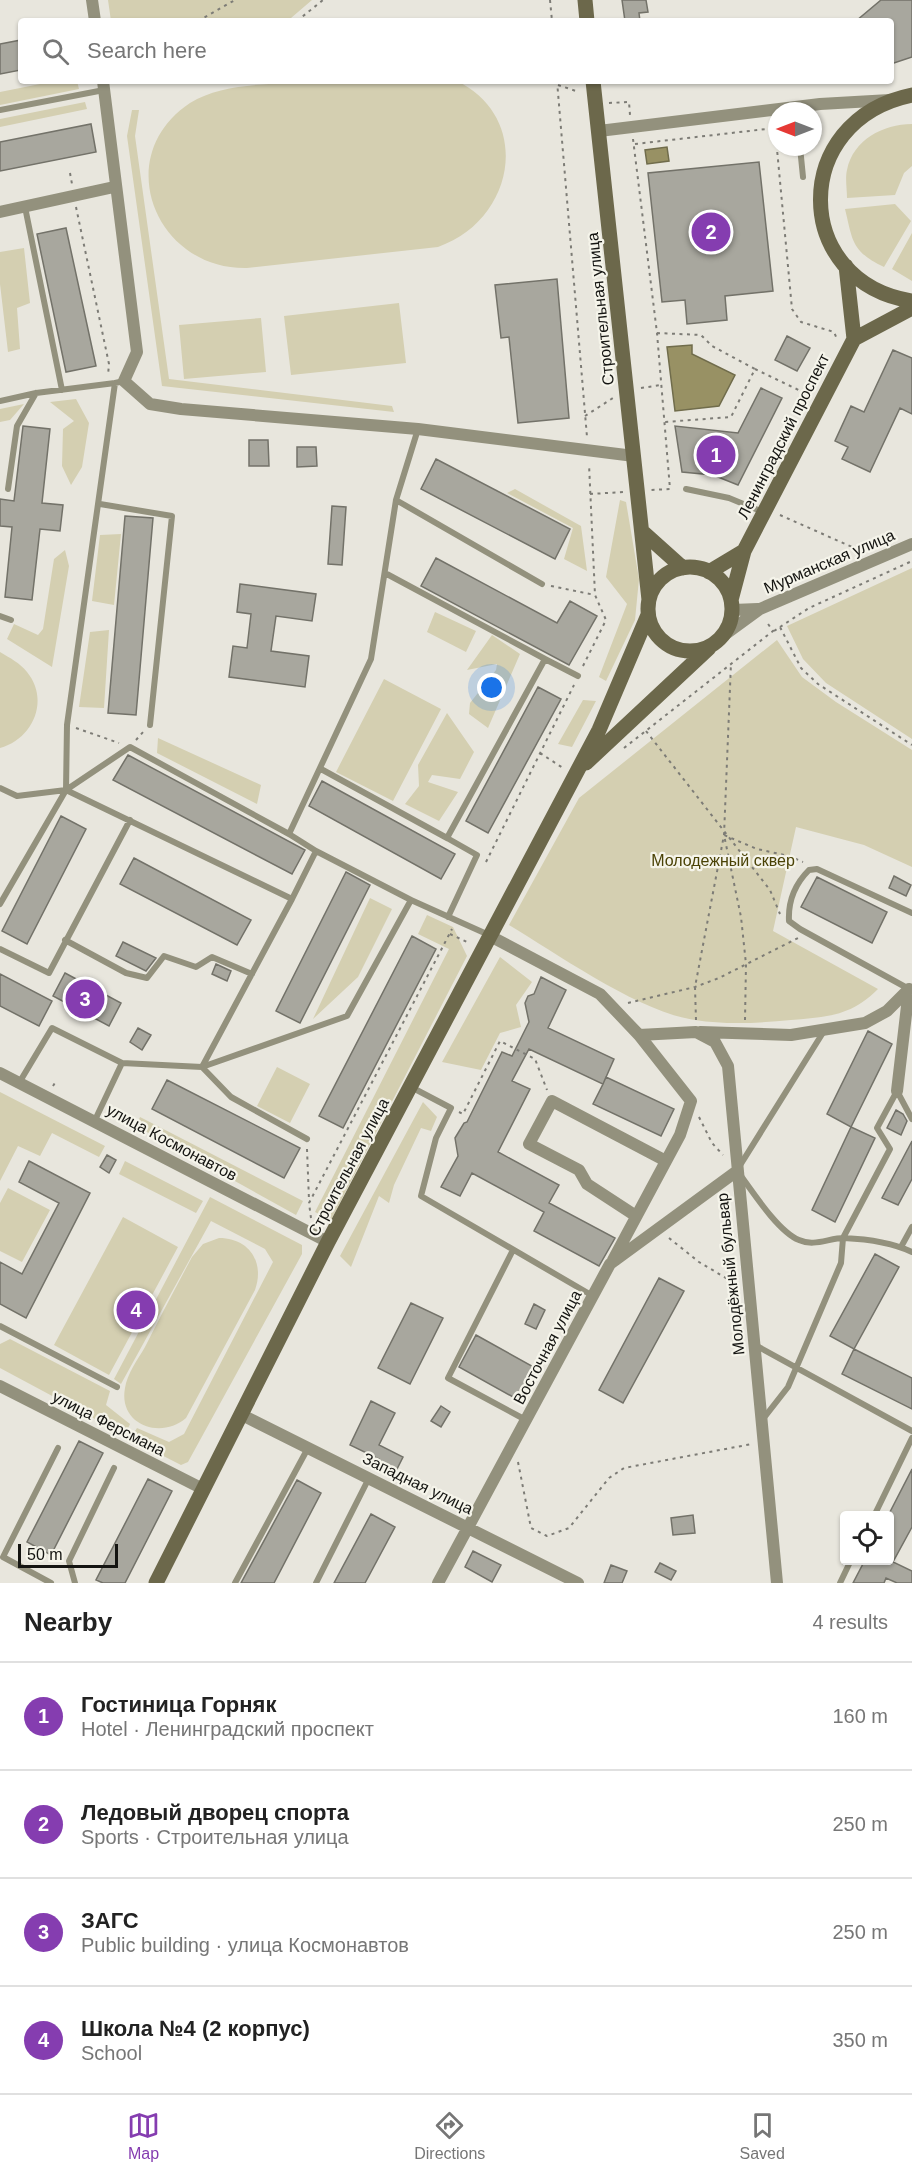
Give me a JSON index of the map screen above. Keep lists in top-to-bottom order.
{
  "streets": {
    "street": [
      "Строительная улица",
      "Ленинградский проспект",
      "Мурманская улица",
      "улица Космонавтов",
      "Молодёжный бульвар",
      "Восточная улица",
      "улица Ферсмана",
      "Западная улица"
    ]
  },
  "crossings": [
    ["Строительная улица", "Ленинградский проспект"],
    ["Строительная улица", "улица Космонавтов"],
    ["Строительная улица", "улица Ферсмана"],
    ["Строительная улица", "Западная улица"],
    ["Молодёжный бульвар", "Восточная улица"],
    ["Восточная улица", "Западная улица"]
  ],
  "parks": ["Молодежный сквер"],
  "scale_bar": "50 m",
  "north": "left",
  "page": {
    "search": "Search here",
    "pins": [
      "2",
      "1",
      "3",
      "4"
    ],
    "scale": "50 m",
    "heading": ["Nearby", "4 results"],
    "list": [
      {
        "mark": "1",
        "name": "Гостиница Горняк",
        "note": "Hotel · Ленинградский проспект",
        "value": "160 m"
      },
      {
        "mark": "2",
        "name": "Ледовый дворец спорта",
        "note": "Sports · Строительная улица",
        "value": "250 m"
      },
      {
        "mark": "3",
        "name": "ЗАГС",
        "note": "Public building · улица Космонавтов",
        "value": "250 m"
      },
      {
        "mark": "4",
        "name": "Школа №4 (2 корпус)",
        "note": "School",
        "value": "350 m"
      }
    ],
    "nav": ["Map", "Directions", "Saved"]
  }
}
